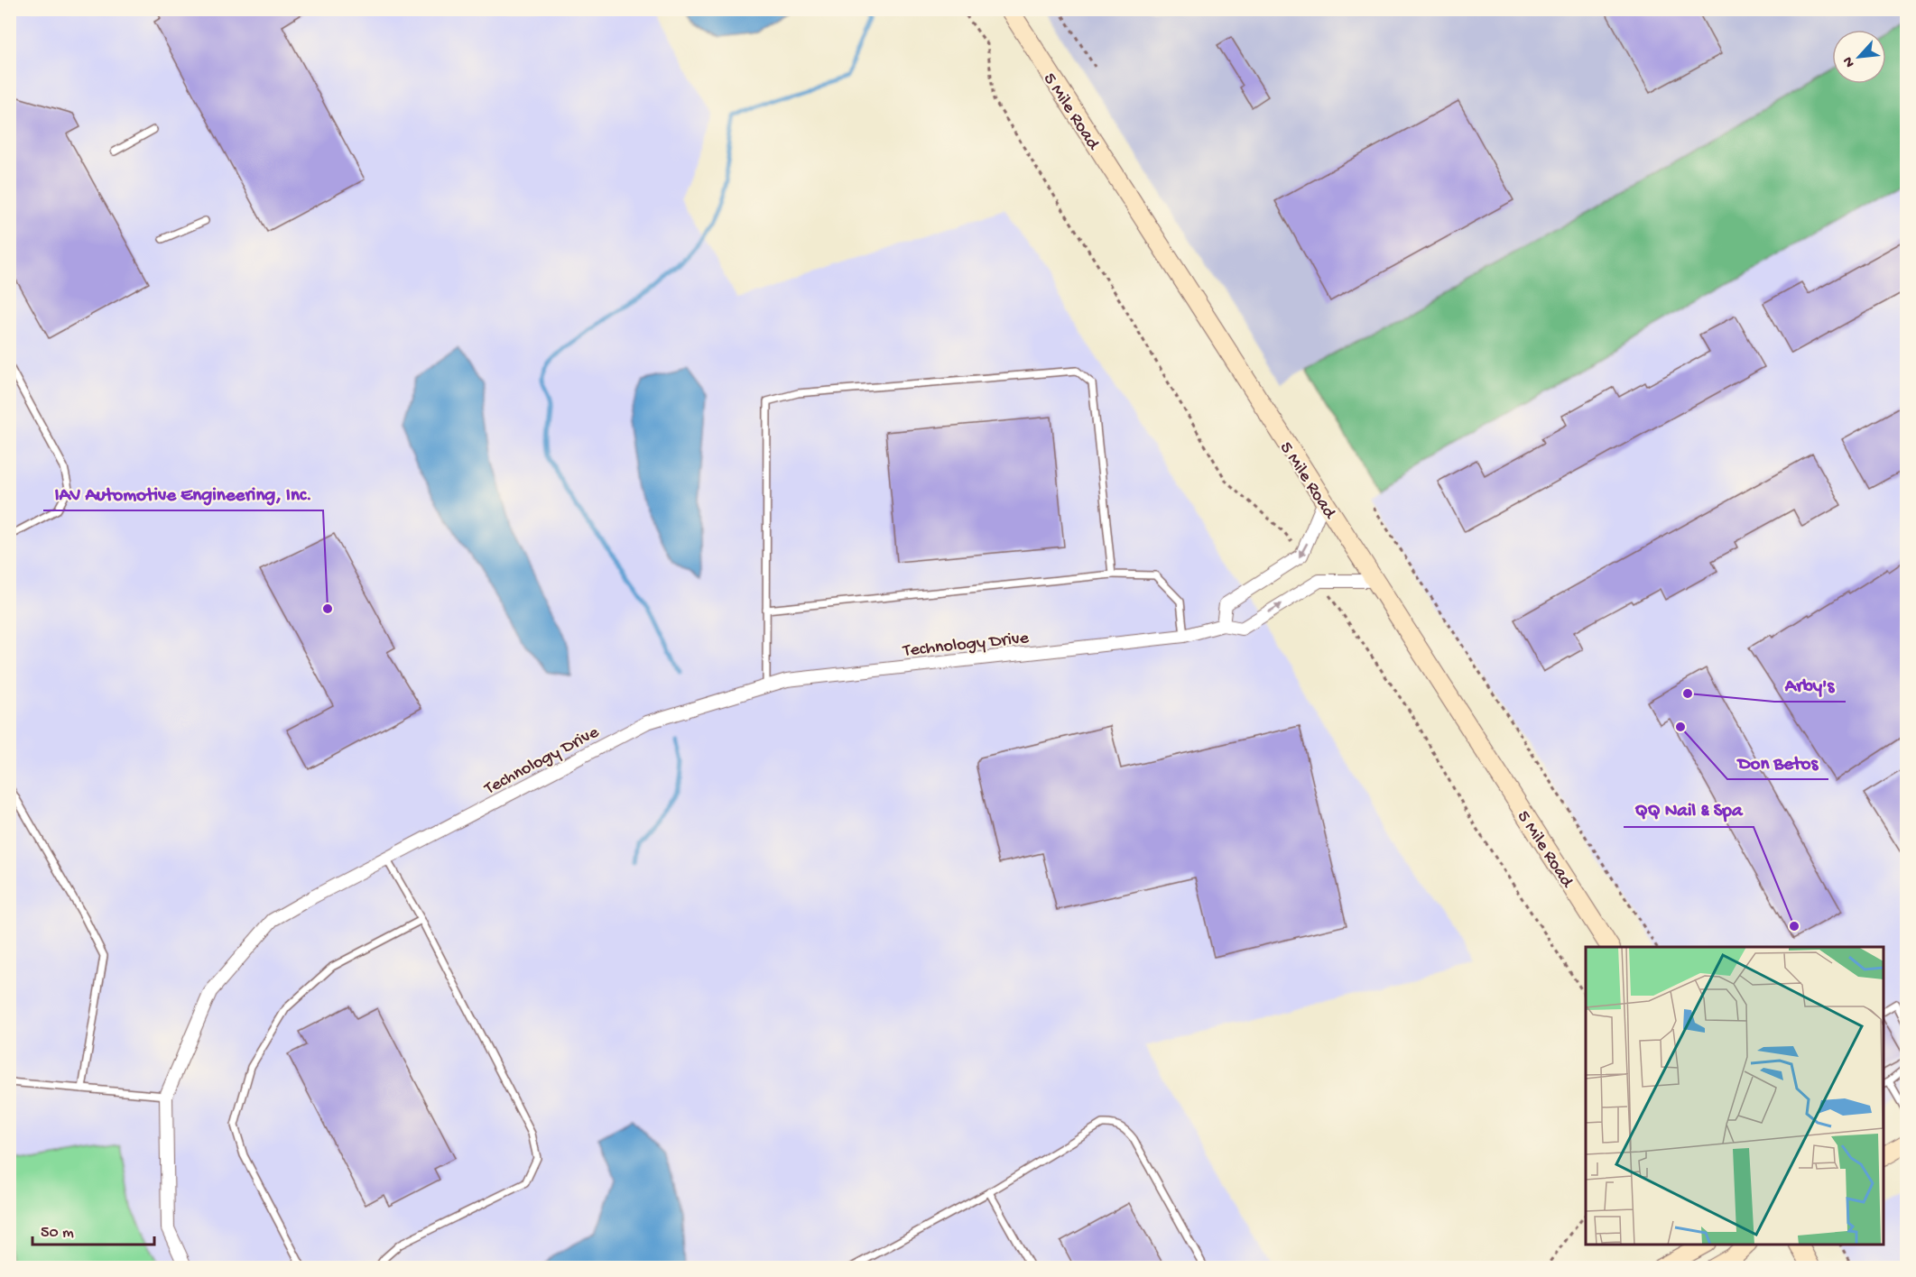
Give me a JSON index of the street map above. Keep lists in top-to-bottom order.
{
  "streets": {
    "street": ["5 Mile Road", "Technology Drive"]
  },
  "places": [
    "IAV Automotive Engineering, Inc.",
    "Arby's",
    "Don Betos",
    "QQ Nail & Spa"
  ],
  "scale_bar": "50 m",
  "north": "bottom left"
}
